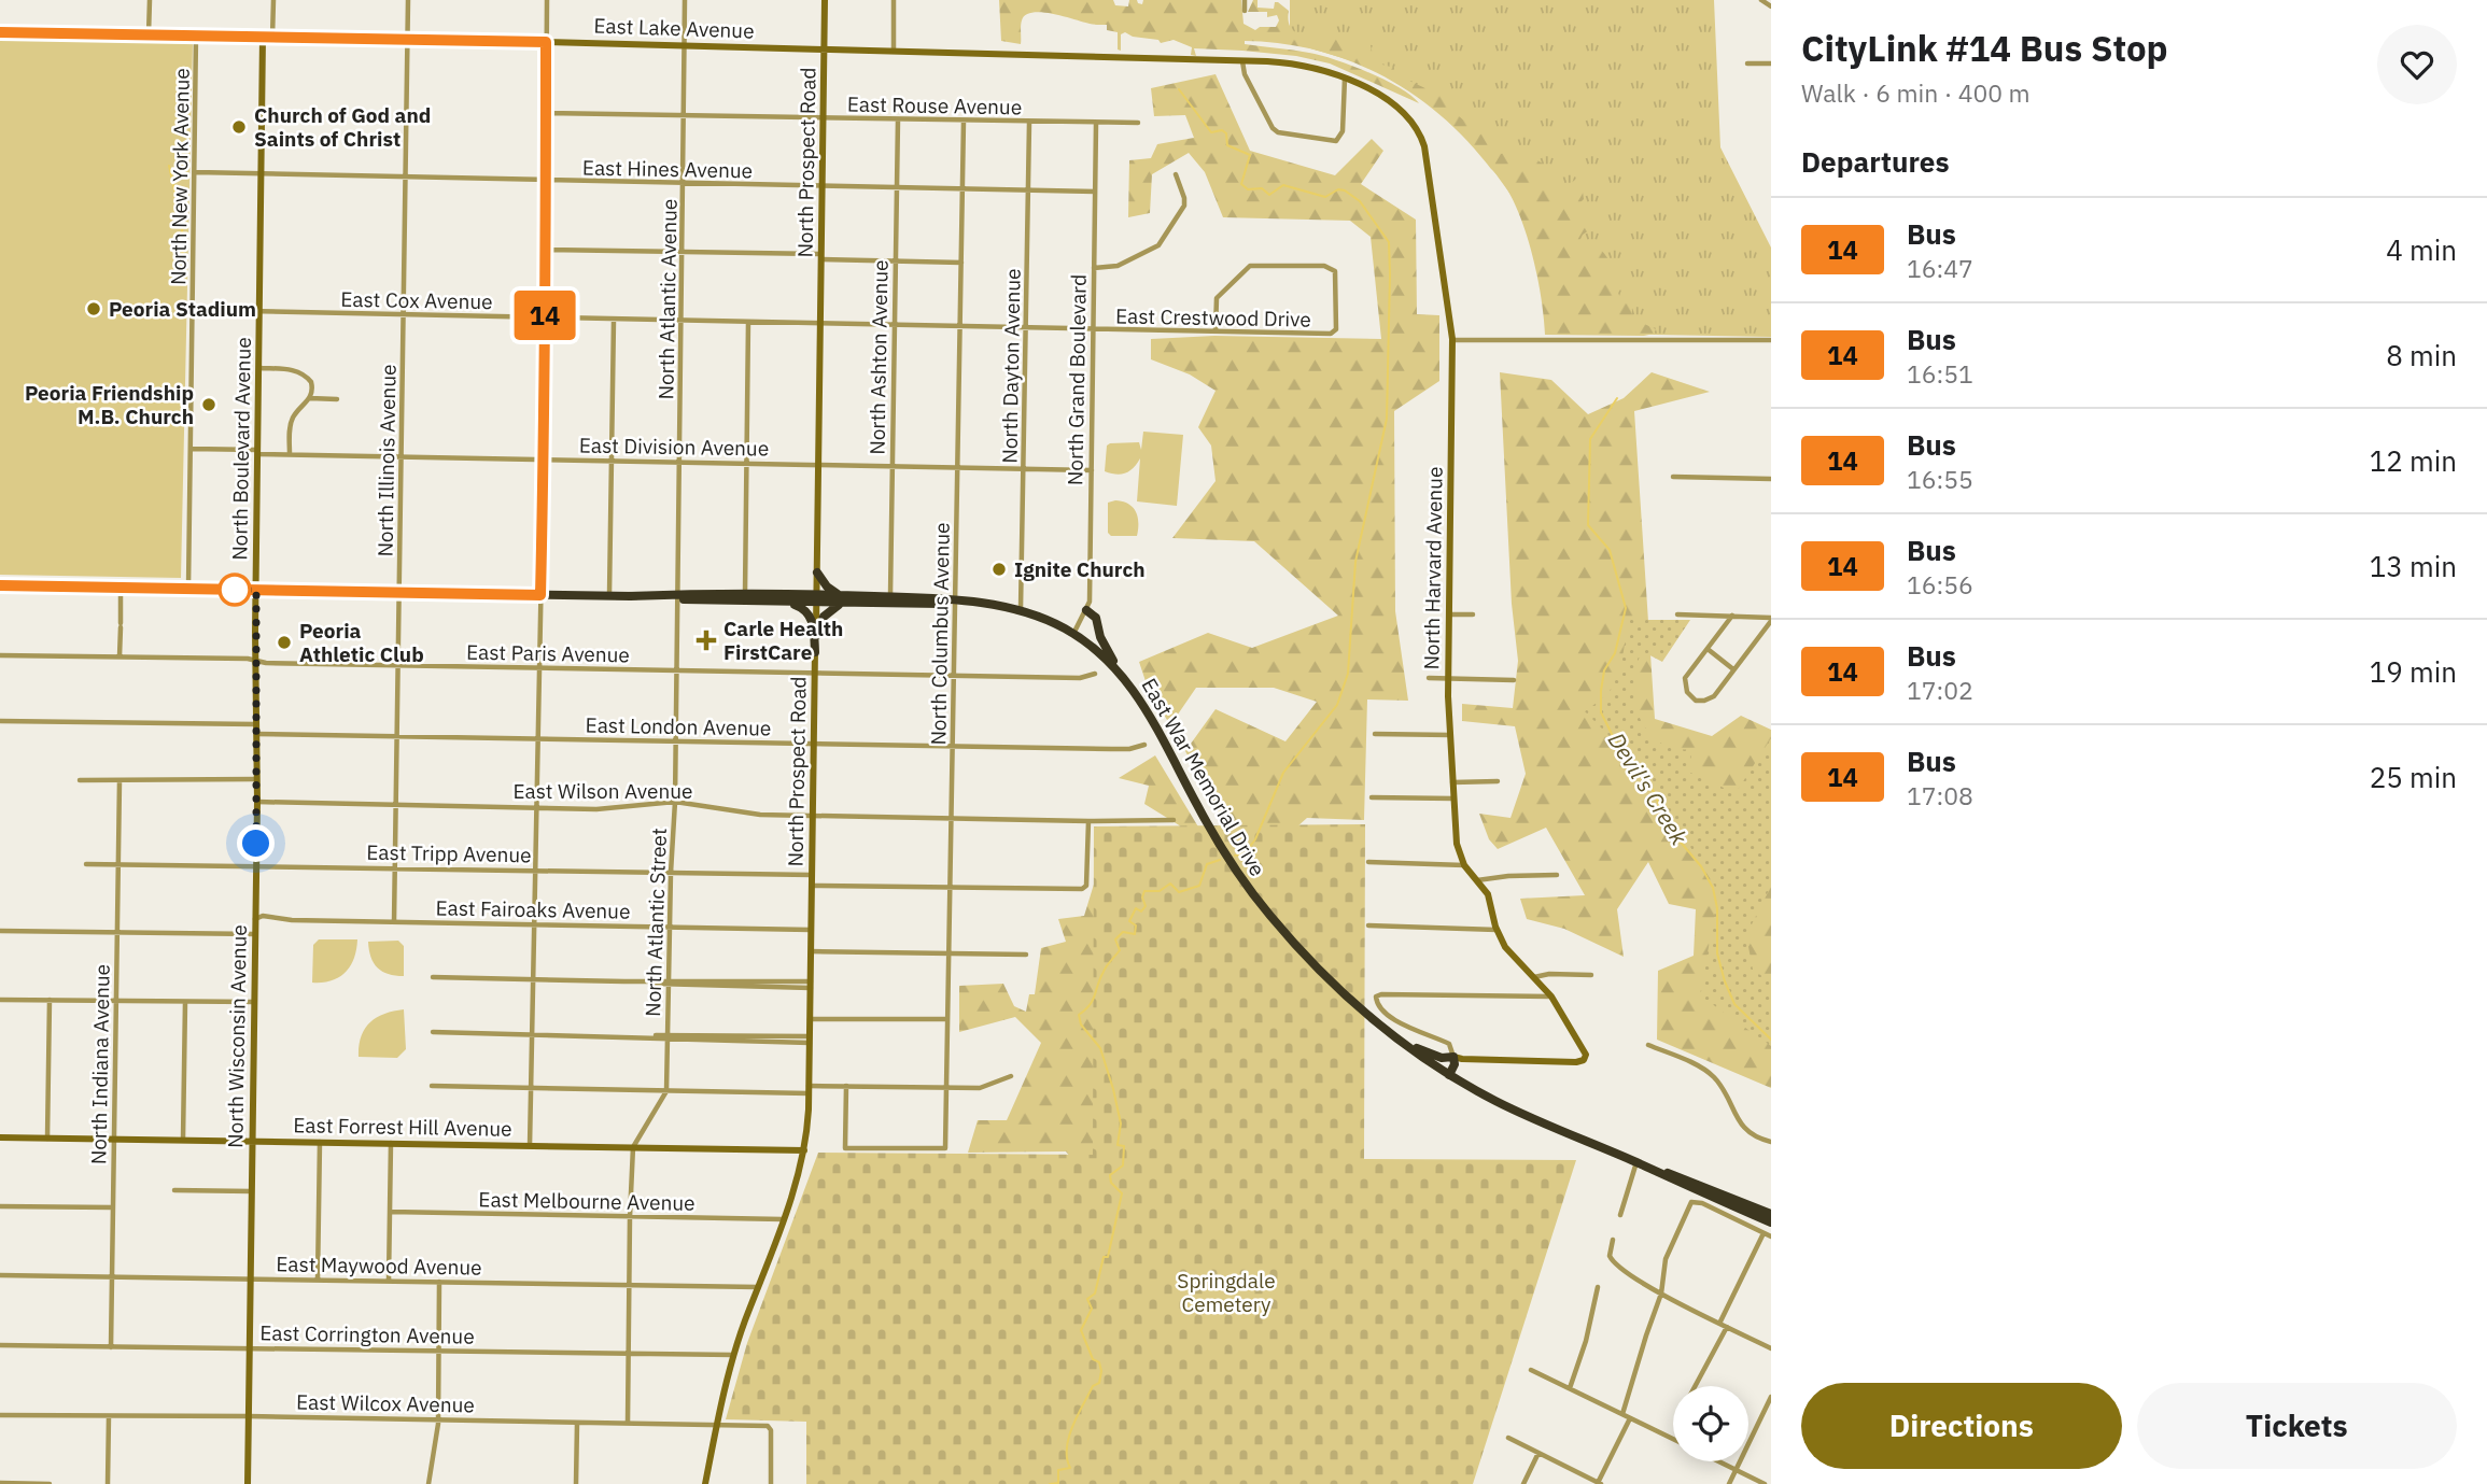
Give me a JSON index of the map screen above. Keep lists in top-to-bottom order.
{
  "streets": {
    "highway": ["East War Memorial Drive"],
    "street": [
      "East Lake Avenue",
      "East Rouse Avenue",
      "North Prospect Road",
      "East Hines Avenue",
      "North New York Avenue",
      "North Atlantic Avenue",
      "East Cox Avenue",
      "East Crestwood Drive",
      "North Ashton Avenue",
      "North Dayton Avenue",
      "North Grand Boulevard",
      "East Division Avenue",
      "North Boulevard Avenue",
      "North Illinois Avenue",
      "North Harvard Avenue",
      "North Columbus Avenue",
      "East Paris Avenue",
      "East London Avenue",
      "East Wilson Avenue",
      "East Tripp Avenue",
      "East Fairoaks Avenue",
      "North Atlantic Street",
      "North Wisconsin Avenue",
      "North Indiana Avenue",
      "East Forrest Hill Avenue",
      "East Melbourne Avenue",
      "East Maywood Avenue",
      "East Corrington Avenue",
      "East Wilcox Avenue"
    ]
  },
  "crossings": [
    ["East Lake Avenue", "North Prospect Road"],
    ["East Lake Avenue", "North New York Avenue"],
    ["East Lake Avenue", "North Atlantic Avenue"],
    ["East Lake Avenue", "North Boulevard Avenue"],
    ["East Lake Avenue", "North Illinois Avenue"],
    ["East Lake Avenue", "North Harvard Avenue"],
    ["East Rouse Avenue", "North Prospect Road"],
    ["East Rouse Avenue", "North Atlantic Avenue"],
    ["East Rouse Avenue", "North Ashton Avenue"],
    ["East Rouse Avenue", "North Dayton Avenue"],
    ["East Rouse Avenue", "North Grand Boulevard"],
    ["East Rouse Avenue", "North Columbus Avenue"],
    ["North Prospect Road", "East Hines Avenue"],
    ["North Prospect Road", "East Cox Avenue"],
    ["North Prospect Road", "East Crestwood Drive"],
    ["North Prospect Road", "East Division Avenue"],
    ["North Prospect Road", "East Paris Avenue"],
    ["North Prospect Road", "East London Avenue"],
    ["North Prospect Road", "East War Memorial Drive"],
    ["North Prospect Road", "East Wilson Avenue"],
    ["North Prospect Road", "East Tripp Avenue"],
    ["North Prospect Road", "East Fairoaks Avenue"],
    ["North Prospect Road", "East Forrest Hill Avenue"],
    ["North Prospect Road", "East Melbourne Avenue"],
    ["North Prospect Road", "East Maywood Avenue"],
    ["North Prospect Road", "East Corrington Avenue"],
    ["North Prospect Road", "East Wilcox Avenue"],
    ["East Hines Avenue", "North New York Avenue"],
    ["East Hines Avenue", "North Atlantic Avenue"],
    ["East Hines Avenue", "North Ashton Avenue"],
    ["East Hines Avenue", "North Dayton Avenue"],
    ["East Hines Avenue", "North Grand Boulevard"],
    ["East Hines Avenue", "North Boulevard Avenue"],
    ["East Hines Avenue", "North Illinois Avenue"],
    ["East Hines Avenue", "North Columbus Avenue"],
    ["North New York Avenue", "East Cox Avenue"],
    ["North New York Avenue", "East Division Avenue"],
    ["North New York Avenue", "East War Memorial Drive"],
    ["North Atlantic Avenue", "East Cox Avenue"],
    ["North Atlantic Avenue", "East Division Avenue"],
    ["North Atlantic Avenue", "East War Memorial Drive"],
    ["North Atlantic Avenue", "North Atlantic Street"],
    ["East Cox Avenue", "East Crestwood Drive"],
    ["East Cox Avenue", "North Boulevard Avenue"],
    ["East Cox Avenue", "North Illinois Avenue"],
    ["East Crestwood Drive", "North Ashton Avenue"],
    ["East Crestwood Drive", "North Dayton Avenue"],
    ["East Crestwood Drive", "North Grand Boulevard"],
    ["East Crestwood Drive", "North Columbus Avenue"],
    ["North Ashton Avenue", "East Division Avenue"],
    ["North Ashton Avenue", "East War Memorial Drive"],
    ["North Dayton Avenue", "East Division Avenue"],
    ["North Dayton Avenue", "East War Memorial Drive"],
    ["North Grand Boulevard", "East Division Avenue"],
    ["North Grand Boulevard", "East War Memorial Drive"],
    ["East Division Avenue", "North Boulevard Avenue"],
    ["East Division Avenue", "North Illinois Avenue"],
    ["East Division Avenue", "North Columbus Avenue"],
    ["North Boulevard Avenue", "East War Memorial Drive"],
    ["North Boulevard Avenue", "North Wisconsin Avenue"],
    ["North Illinois Avenue", "East Paris Avenue"],
    ["North Illinois Avenue", "East London Avenue"],
    ["North Illinois Avenue", "East War Memorial Drive"],
    ["North Illinois Avenue", "East Wilson Avenue"],
    ["North Illinois Avenue", "East Tripp Avenue"],
    ["North Illinois Avenue", "East Fairoaks Avenue"],
    ["North Columbus Avenue", "East Paris Avenue"],
    ["North Columbus Avenue", "East London Avenue"],
    ["North Columbus Avenue", "East War Memorial Drive"],
    ["North Columbus Avenue", "East Wilson Avenue"],
    ["East Paris Avenue", "North Atlantic Street"],
    ["East Paris Avenue", "North Wisconsin Avenue"],
    ["East London Avenue", "North Atlantic Street"],
    ["East London Avenue", "North Wisconsin Avenue"],
    ["East War Memorial Drive", "North Atlantic Street"],
    ["East War Memorial Drive", "North Wisconsin Avenue"],
    ["East Wilson Avenue", "North Atlantic Street"],
    ["East Wilson Avenue", "North Wisconsin Avenue"],
    ["East Tripp Avenue", "North Atlantic Street"],
    ["East Tripp Avenue", "North Wisconsin Avenue"],
    ["East Tripp Avenue", "North Indiana Avenue"],
    ["East Fairoaks Avenue", "North Atlantic Street"],
    ["East Fairoaks Avenue", "North Wisconsin Avenue"],
    ["North Atlantic Street", "East Forrest Hill Avenue"],
    ["North Wisconsin Avenue", "East Forrest Hill Avenue"],
    ["North Wisconsin Avenue", "East Maywood Avenue"],
    ["North Wisconsin Avenue", "East Corrington Avenue"],
    ["North Wisconsin Avenue", "East Wilcox Avenue"],
    ["North Indiana Avenue", "East Forrest Hill Avenue"],
    ["North Indiana Avenue", "East Maywood Avenue"],
    ["North Indiana Avenue", "East Corrington Avenue"]
  ],
  "water": ["Devil's Creek"],
  "parks": ["Springdale Cemetery"],
  "places": {
    "other": [
      "Church of God and Saints of Christ",
      "Peoria Stadium",
      "Peoria Friendship M.B. Church",
      "Ignite Church",
      "Peoria Athletic Club"
    ],
    "health": ["Carle Health FirstCare"]
  },
  "lines": ["bus line 14"],
  "page": {
    "on_map": "14",
    "heading": [
      ["CityLink #14 Bus Stop", "Walk · 6 min · 400 m"],
      "Departures"
    ],
    "list": [
      {
        "mark": "14",
        "name": "Bus",
        "note": "16:47",
        "value": "4 min"
      },
      {
        "mark": "14",
        "name": "Bus",
        "note": "16:51",
        "value": "8 min"
      },
      {
        "mark": "14",
        "name": "Bus",
        "note": "16:55",
        "value": "12 min"
      },
      {
        "mark": "14",
        "name": "Bus",
        "note": "16:56",
        "value": "13 min"
      },
      {
        "mark": "14",
        "name": "Bus",
        "note": "17:02",
        "value": "19 min"
      },
      {
        "mark": "14",
        "name": "Bus",
        "note": "17:08",
        "value": "25 min"
      }
    ],
    "buttons": ["Directions", "Tickets"]
  }
}
